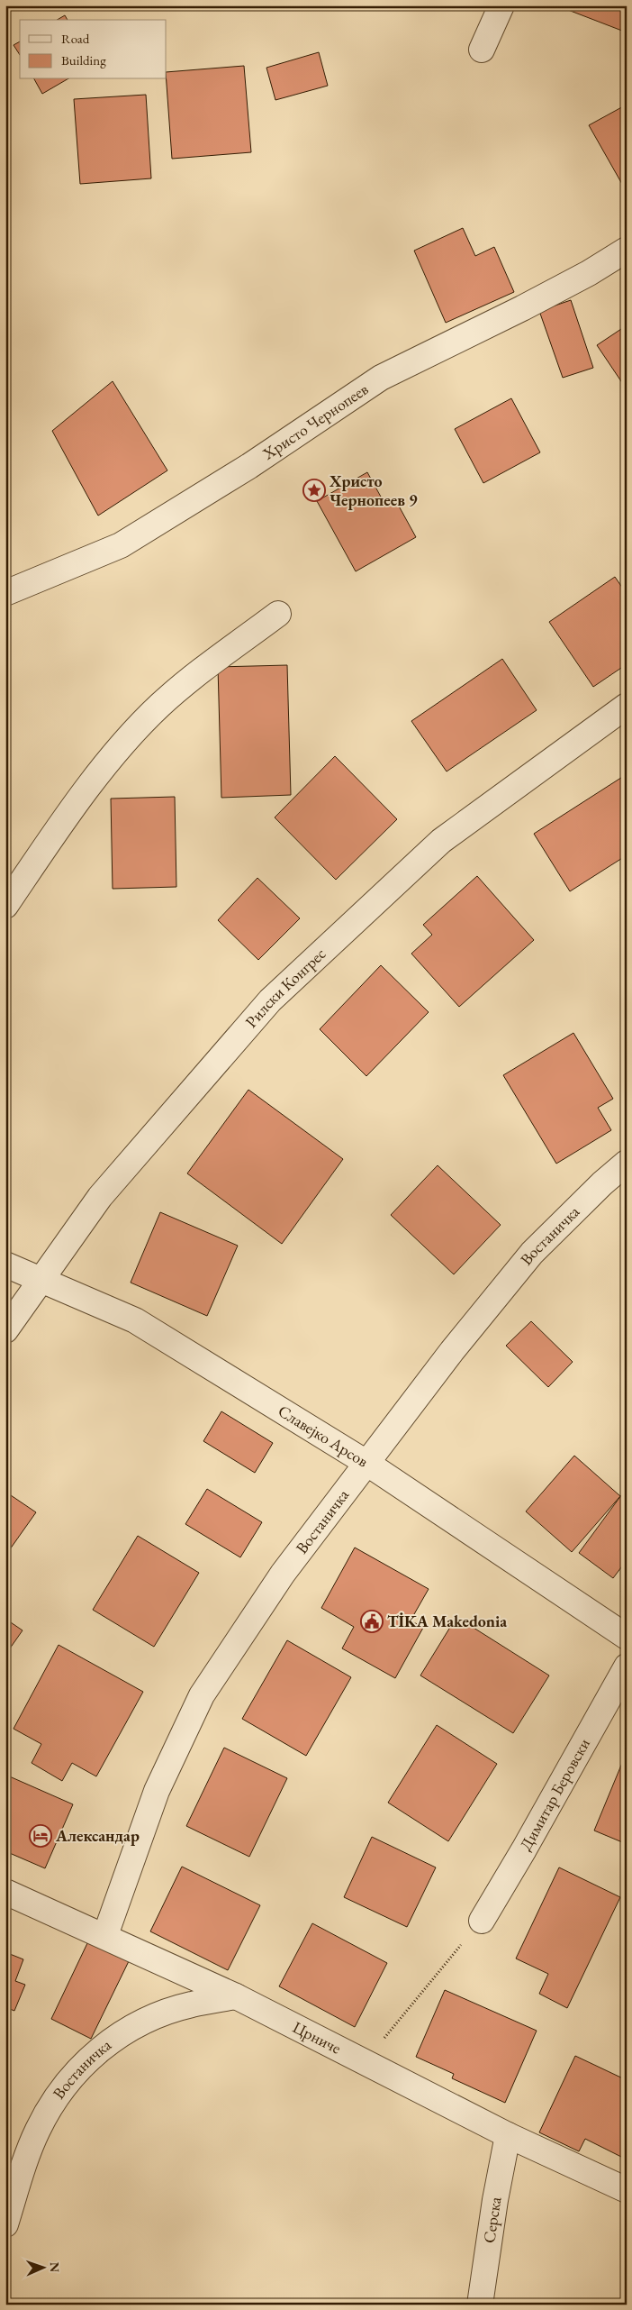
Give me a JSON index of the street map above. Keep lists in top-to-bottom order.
{
  "streets": {
    "street": [
      "Христо Чернопеев",
      "Рилски Конгрес",
      "Востаничка",
      "Славејко Арсов",
      "Димитар Беровски",
      "Црниче",
      "Серска"
    ]
  },
  "crossings": [
    ["Рилски Конгрес", "Славејко Арсов"],
    ["Востаничка", "Славејко Арсов"],
    ["Востаничка", "Црниче"],
    ["Црниче", "Серска"]
  ],
  "places": {
    "place": ["Христо Чернопеев 9"],
    "public building": ["TİKA Makedonia"],
    "hotel": ["Александар"]
  },
  "legend": ["Road", "Building"],
  "north": "right"
}
